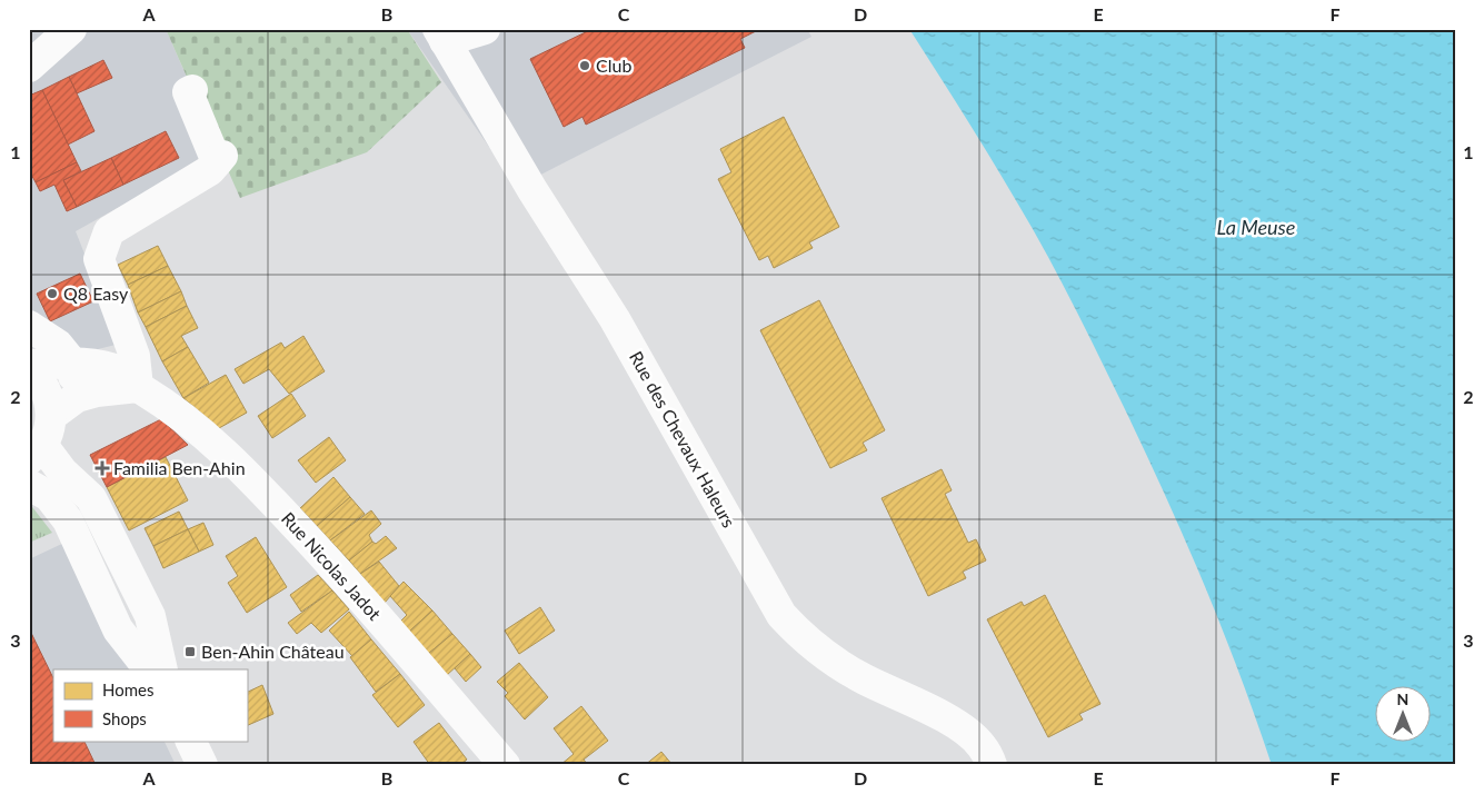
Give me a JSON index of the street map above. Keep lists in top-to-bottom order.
{
  "streets": {
    "street": ["Rue des Chevaux Haleurs", "Rue Nicolas Jadot"]
  },
  "water": ["La Meuse"],
  "places": {
    "other": ["Club", "Q8 Easy"],
    "health": ["Familia Ben-Ahin"],
    "transit": ["Ben-Ahin Château"]
  },
  "legend": ["Homes", "Shops"],
  "north": "top",
  "grid": {
    "columns": [
      "A",
      "B",
      "C",
      "D",
      "E",
      "F"
    ],
    "rows": ["1", "2", "3"]
  }
}
